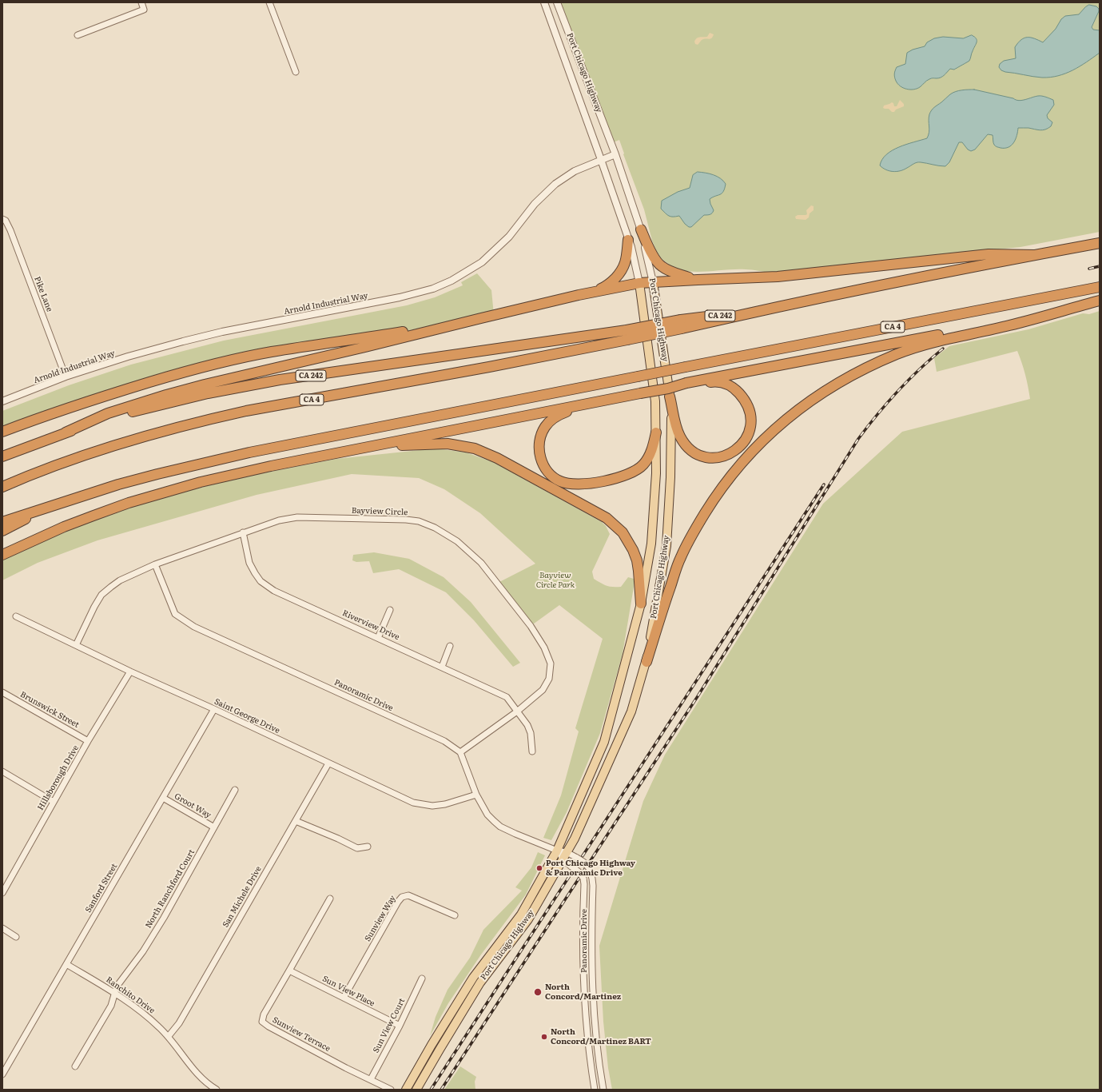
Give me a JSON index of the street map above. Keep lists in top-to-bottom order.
{
  "streets": {
    "highway": ["CA 242", "CA 4"],
    "main road": ["Port Chicago Highway"],
    "street": [
      "Pike Lane",
      "Arnold Industrial Way",
      "Bayview Circle",
      "Riverview Drive",
      "Panoramic Drive",
      "Brunswick Street",
      "Saint George Drive",
      "Hillsborough Drive",
      "Groot Way",
      "Sanford Street",
      "North Ranchford Court",
      "San Michele Drive",
      "Sunview Way",
      "Sun View Place",
      "Ranchito Drive",
      "Sun View Court",
      "Sunview Terrace"
    ]
  },
  "crossings": [
    ["Port Chicago Highway", "Arnold Industrial Way"],
    ["Port Chicago Highway", "Panoramic Drive"],
    ["Pike Lane", "Arnold Industrial Way"],
    ["CA 242", "CA 4"],
    ["Bayview Circle", "Riverview Drive"],
    ["Bayview Circle", "Panoramic Drive"],
    ["Bayview Circle", "Saint George Drive"],
    ["Brunswick Street", "Hillsborough Drive"],
    ["Saint George Drive", "Hillsborough Drive"],
    ["Saint George Drive", "Sanford Street"],
    ["Saint George Drive", "San Michele Drive"],
    ["Groot Way", "Sanford Street"],
    ["Groot Way", "North Ranchford Court"],
    ["Sanford Street", "Ranchito Drive"],
    ["North Ranchford Court", "Ranchito Drive"],
    ["San Michele Drive", "Ranchito Drive"],
    ["Sunview Way", "Sun View Place"],
    ["Sun View Place", "Sun View Court"],
    ["Sun View Place", "Sunview Terrace"],
    ["Sun View Court", "Sunview Terrace"]
  ],
  "parks": ["Bayview Circle Park"],
  "places": ["Port Chicago Highway & Panoramic Drive", "North Concord/Martinez", "North Concord/Martinez BART"]
}
